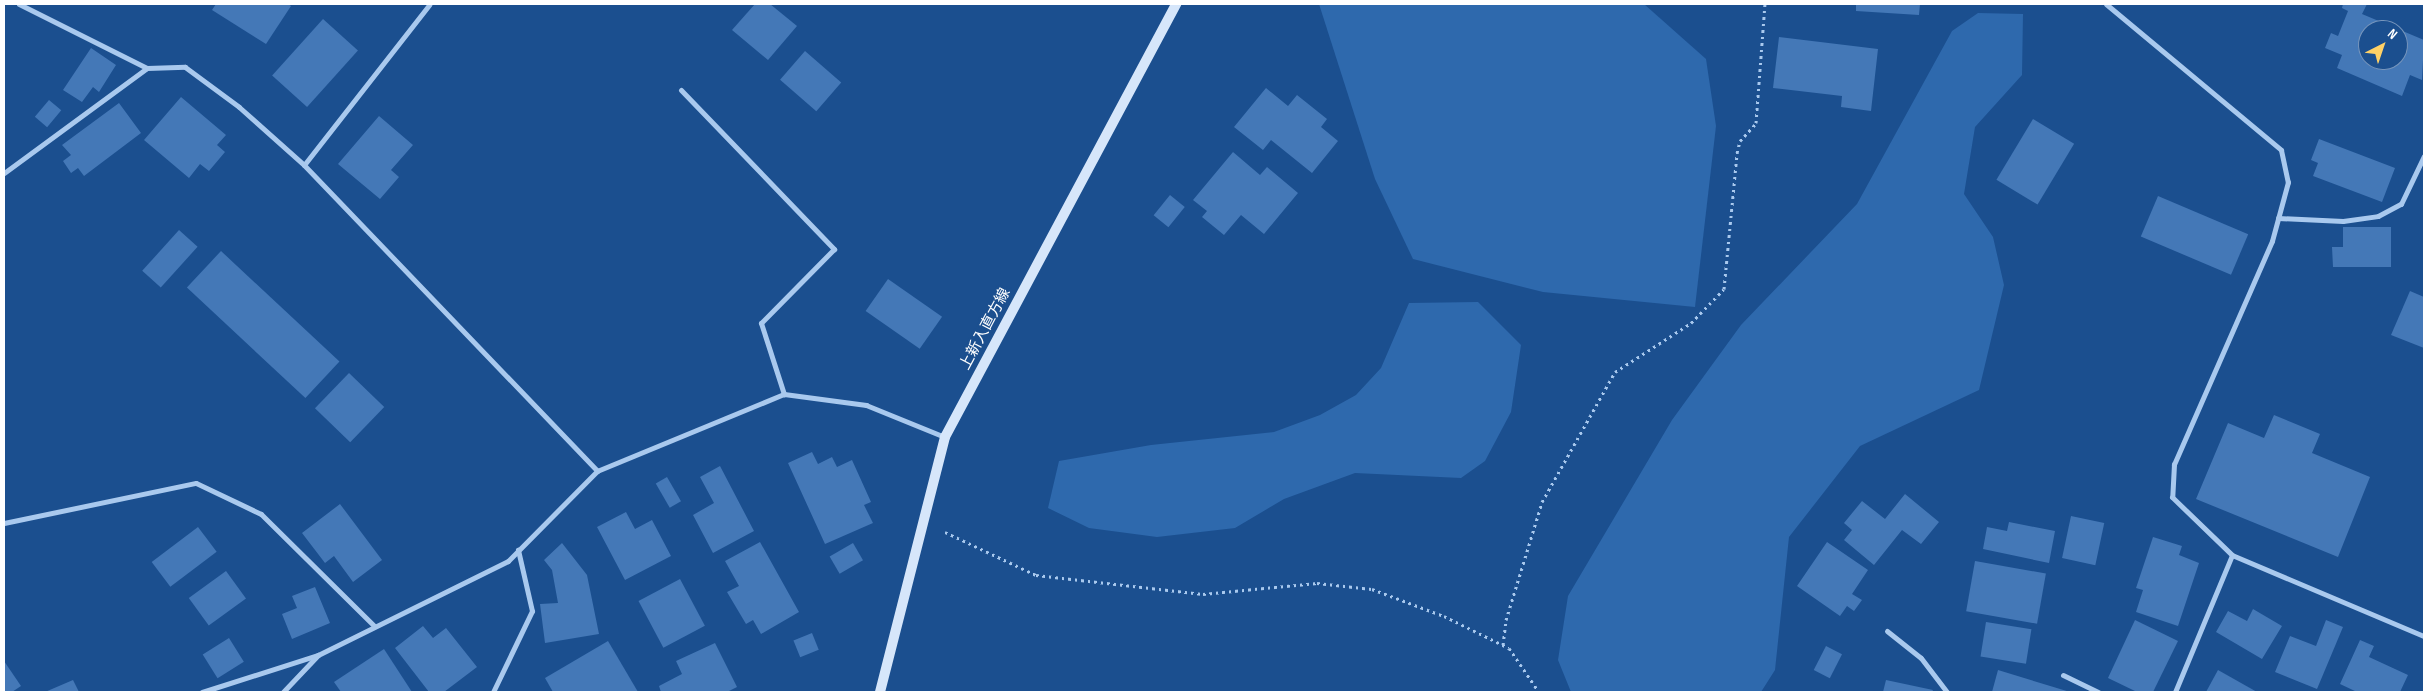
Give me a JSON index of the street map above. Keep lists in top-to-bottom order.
{
  "streets": {
    "main road": ["上新入直方線"]
  },
  "north": "top right"
}
